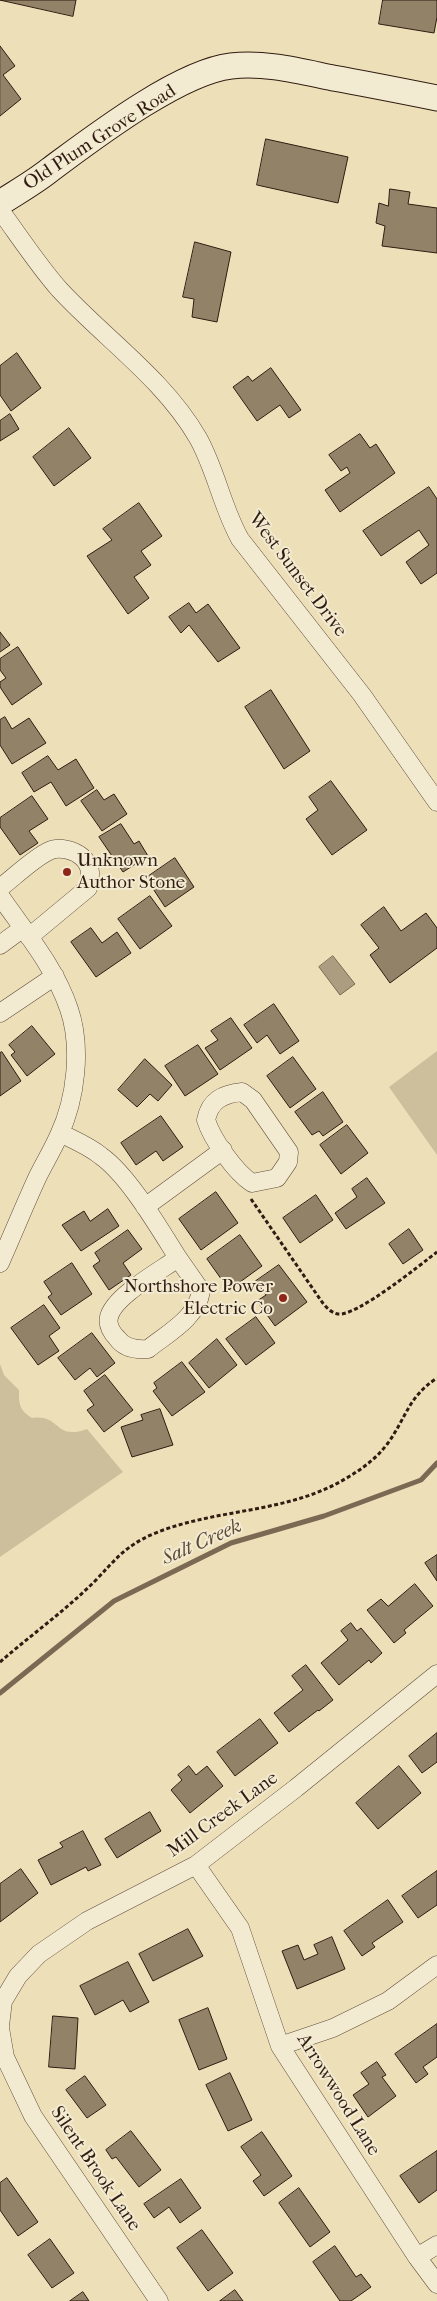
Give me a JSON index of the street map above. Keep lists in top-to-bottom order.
{
  "streets": {
    "street": [
      "Old Plum Grove Road",
      "West Sunset Drive",
      "Mill Creek Lane",
      "Arrowwood Lane",
      "Silent Brook Lane"
    ]
  },
  "crossings": [
    ["Mill Creek Lane", "Arrowwood Lane"],
    ["Mill Creek Lane", "Silent Brook Lane"]
  ],
  "water": ["Salt Creek"],
  "places": ["Unknown Author Stone", "Northshore Power Electric Co"]
}
